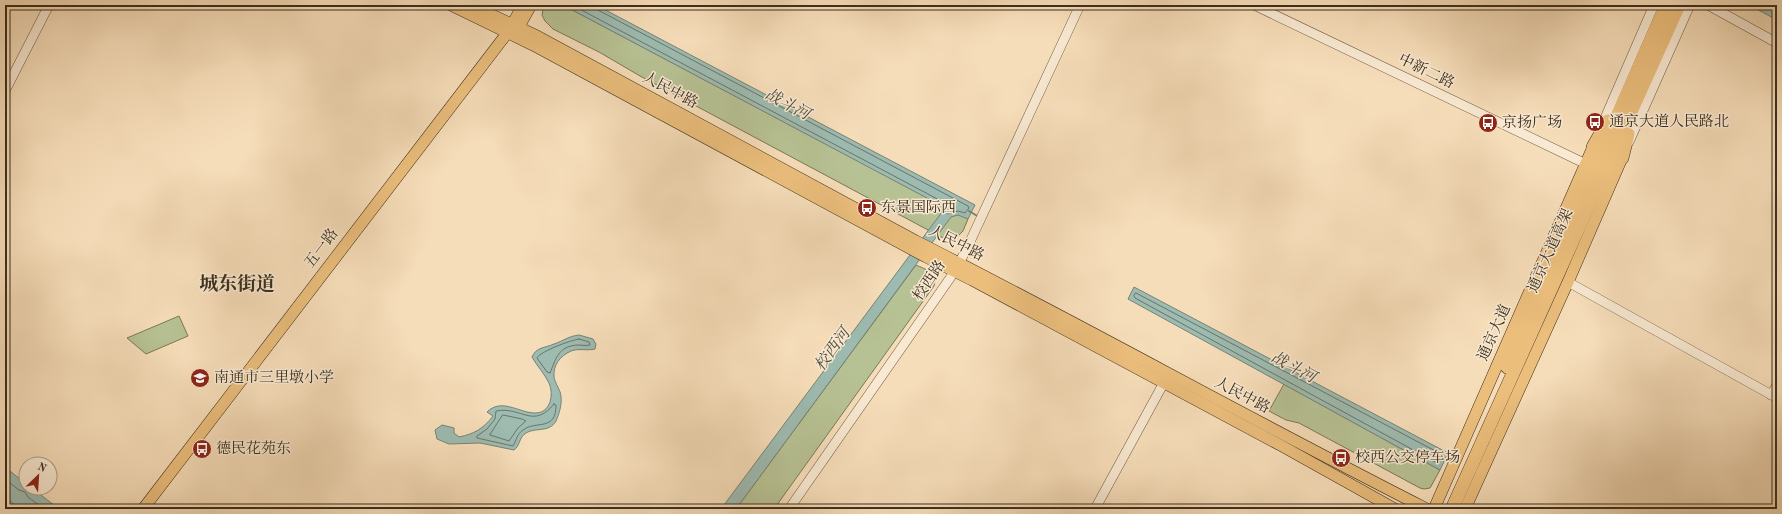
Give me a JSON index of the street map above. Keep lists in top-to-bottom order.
{
  "streets": {
    "highway": ["通京大道高架"],
    "main road": ["人民中路", "五一路", "通京大道"],
    "street": ["中新二路", "校西路"]
  },
  "crossings": [
    ["中新二路", "通京大道"],
    ["人民中路", "五一路"],
    ["人民中路", "校西路"]
  ],
  "districts": ["城东街道"],
  "water": ["战斗河", "校西河"],
  "places": {
    "bus stop": [
      "通京大道人民路北",
      "京扬广场",
      "东景国际西",
      "德民花苑东",
      "校西公交停车场"
    ],
    "school or university": ["南通市三里墩小学"]
  },
  "north": "top right"
}
